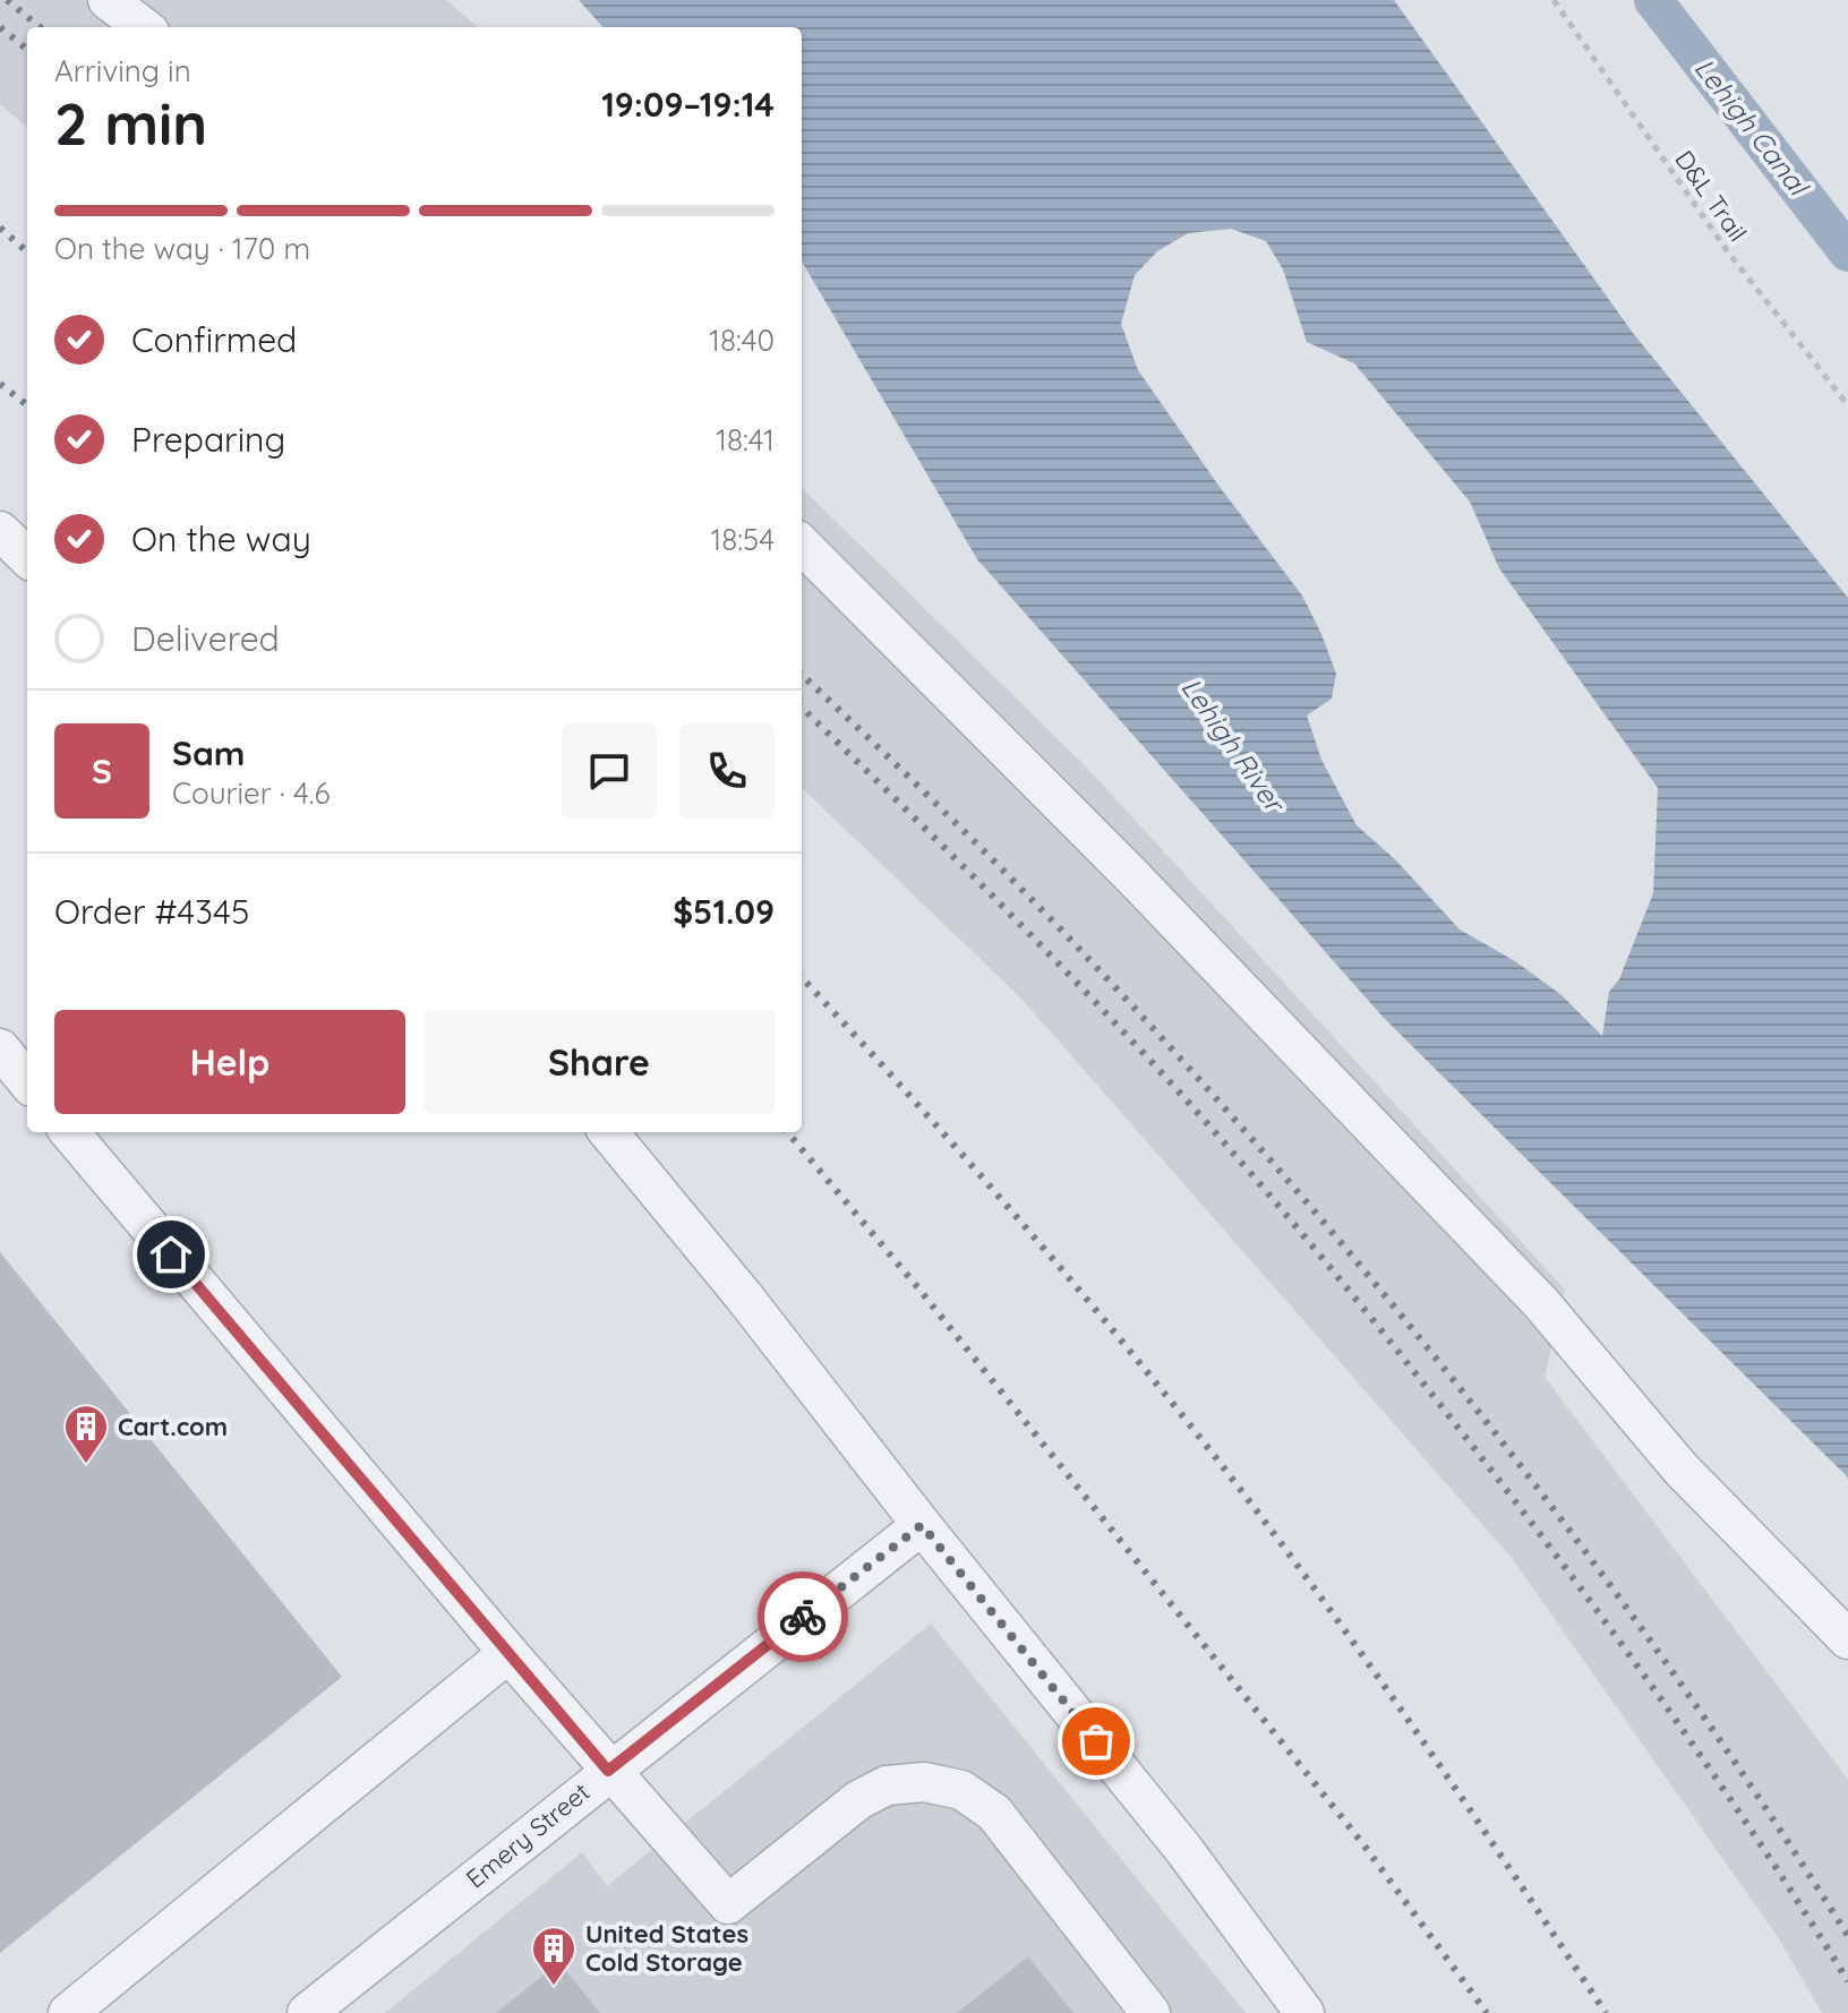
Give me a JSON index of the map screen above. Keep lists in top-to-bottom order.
{
  "streets": {
    "street": ["Emery Street"],
    "path": ["D&L Trail"]
  },
  "water": ["Lehigh Canal", "Lehigh River"],
  "places": {
    "building": ["Cart.com", "United States Cold Storage"]
  },
  "page": {
    "heading": ["2 min", "Arriving in", "19:09–19:14"],
    "panel": [
      "Sam",
      "Courier · 4.6",
      "Order #4345",
      "$51.09"
    ],
    "bar": "On the way · 170 m",
    "list": [
      ["Confirmed", "18:40"],
      ["Preparing", "18:41"],
      ["On the way", "18:54"],
      "Delivered"
    ],
    "round": "S",
    "buttons": ["Help", "Share"]
  }
}
